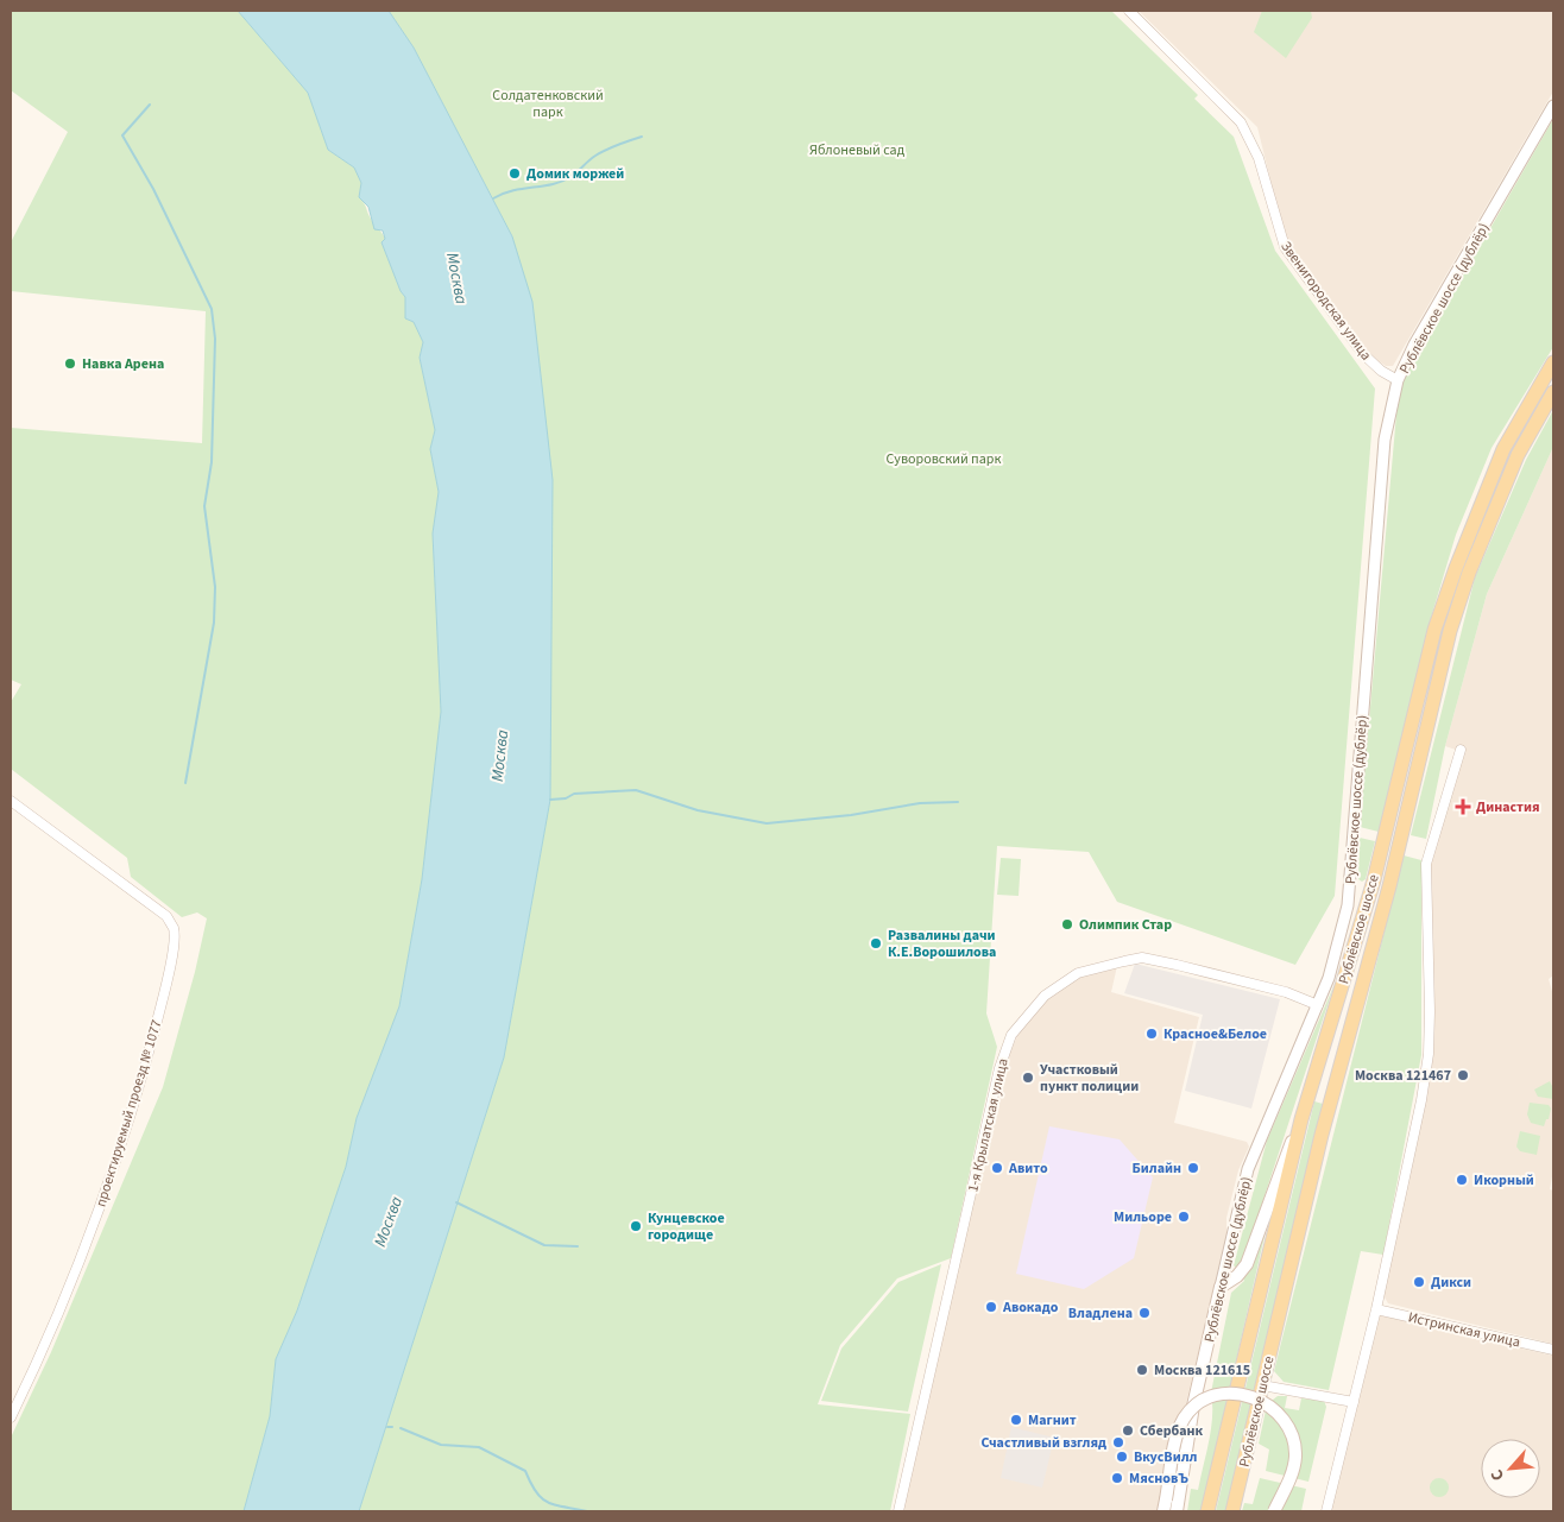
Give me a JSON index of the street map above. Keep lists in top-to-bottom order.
{
  "streets": {
    "main road": ["Рублёвское шоссе (дублёр)", "Рублёвское шоссе"],
    "street": [
      "Звенигородская улица",
      "проектируемый проезд № 1077",
      "1-я Крылатская улица",
      "Истринская улица"
    ]
  },
  "crossings": [
    ["Рублёвское шоссе (дублёр)", "Звенигородская улица"],
    ["Рублёвское шоссе (дублёр)", "1-я Крылатская улица"]
  ],
  "water": ["Москва"],
  "parks": ["Солдатенковский парк", "Яблоневый сад", "Суворовский парк"],
  "places": {
    "other": [
      "Домик моржей",
      "Навка Арена",
      "Олимпик Стар",
      "Развалины дачи К.Е.Ворошилова",
      "Красное&Белое",
      "Москва 121467",
      "Участковый пункт полиции",
      "Авито",
      "Билайн",
      "Икорный",
      "Мильоре",
      "Кунцевское городище",
      "Дикси",
      "Авокадо",
      "Владлена",
      "Москва 121615",
      "Магнит",
      "Сбербанк",
      "Счастливый взгляд",
      "ВкусВилл",
      "МясновЪ"
    ],
    "health": ["Династия"]
  },
  "north": "bottom left"
}
